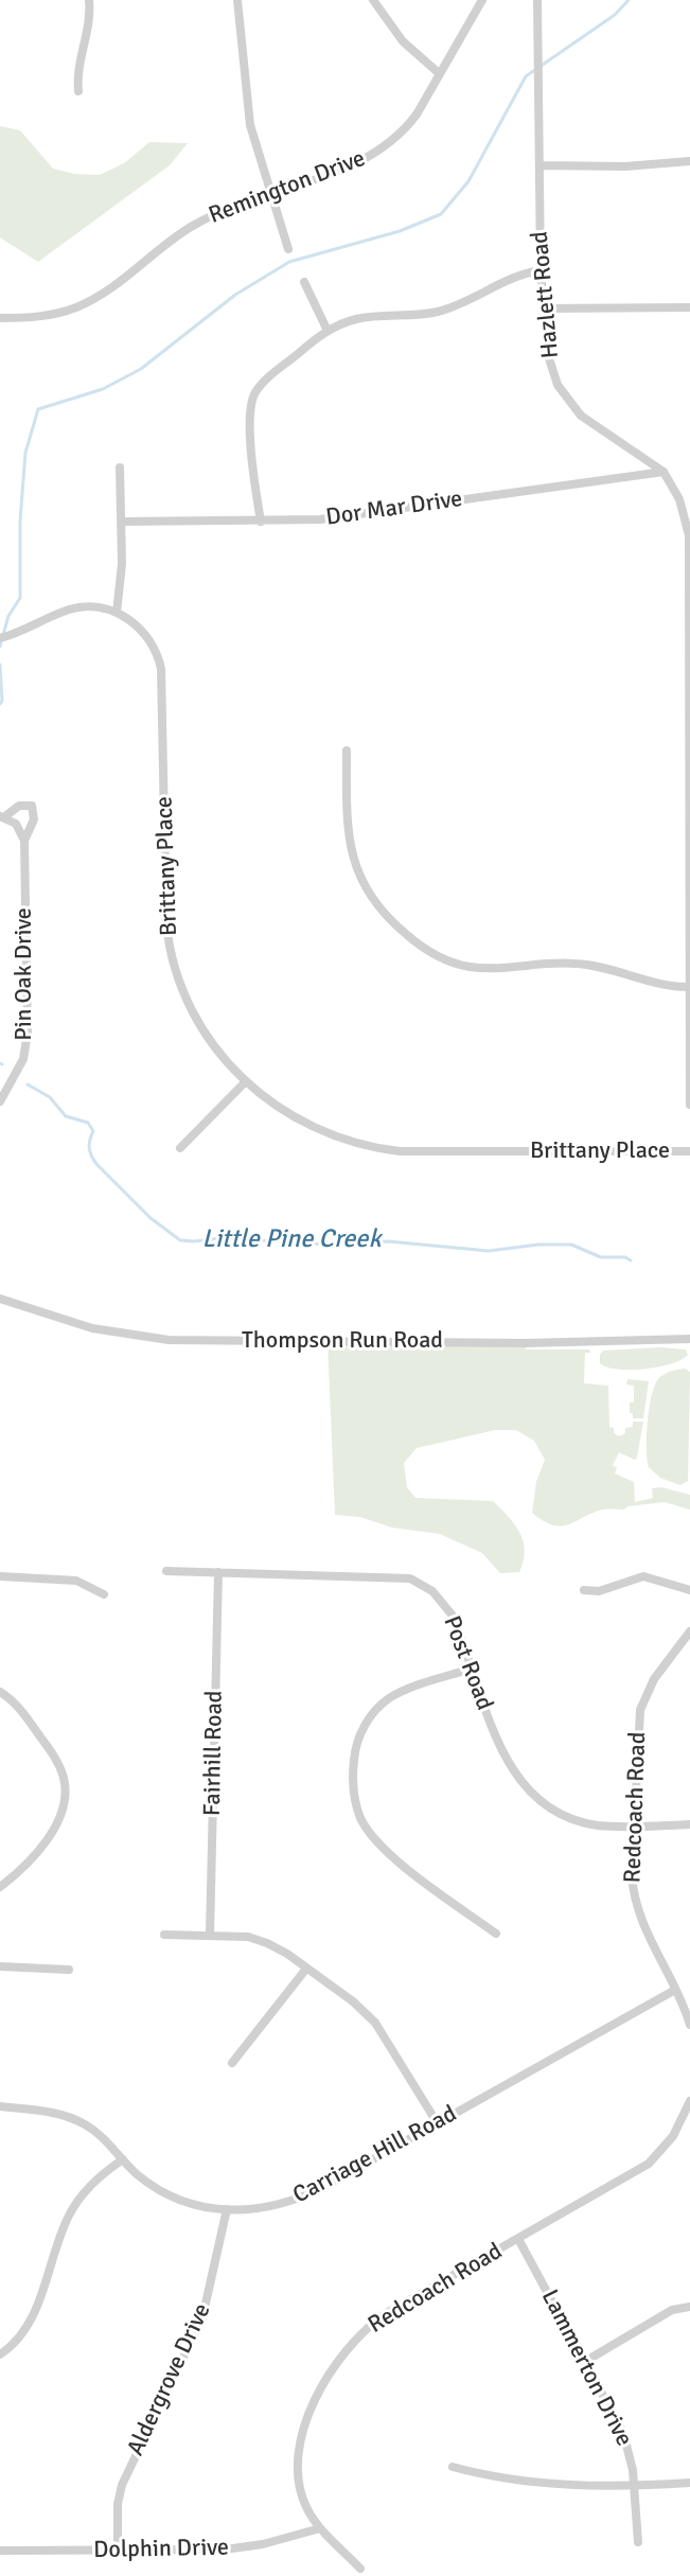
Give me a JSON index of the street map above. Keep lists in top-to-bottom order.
{
  "streets": {
    "street": [
      "Remington Drive",
      "Hazlett Road",
      "Dor Mar Drive",
      "Brittany Place",
      "Pin Oak Drive",
      "Thompson Run Road",
      "Post Road",
      "Fairhill Road",
      "Redcoach Road",
      "Carriage Hill Road",
      "Lammerton Drive",
      "Aldergrove Drive",
      "Dolphin Drive"
    ]
  },
  "crossings": [
    ["Hazlett Road", "Dor Mar Drive"],
    ["Post Road", "Fairhill Road"],
    ["Post Road", "Redcoach Road"],
    ["Redcoach Road", "Carriage Hill Road"],
    ["Redcoach Road", "Lammerton Drive"],
    ["Redcoach Road", "Dolphin Drive"],
    ["Carriage Hill Road", "Aldergrove Drive"],
    ["Aldergrove Drive", "Dolphin Drive"]
  ],
  "water": ["Little Pine Creek"]
}
